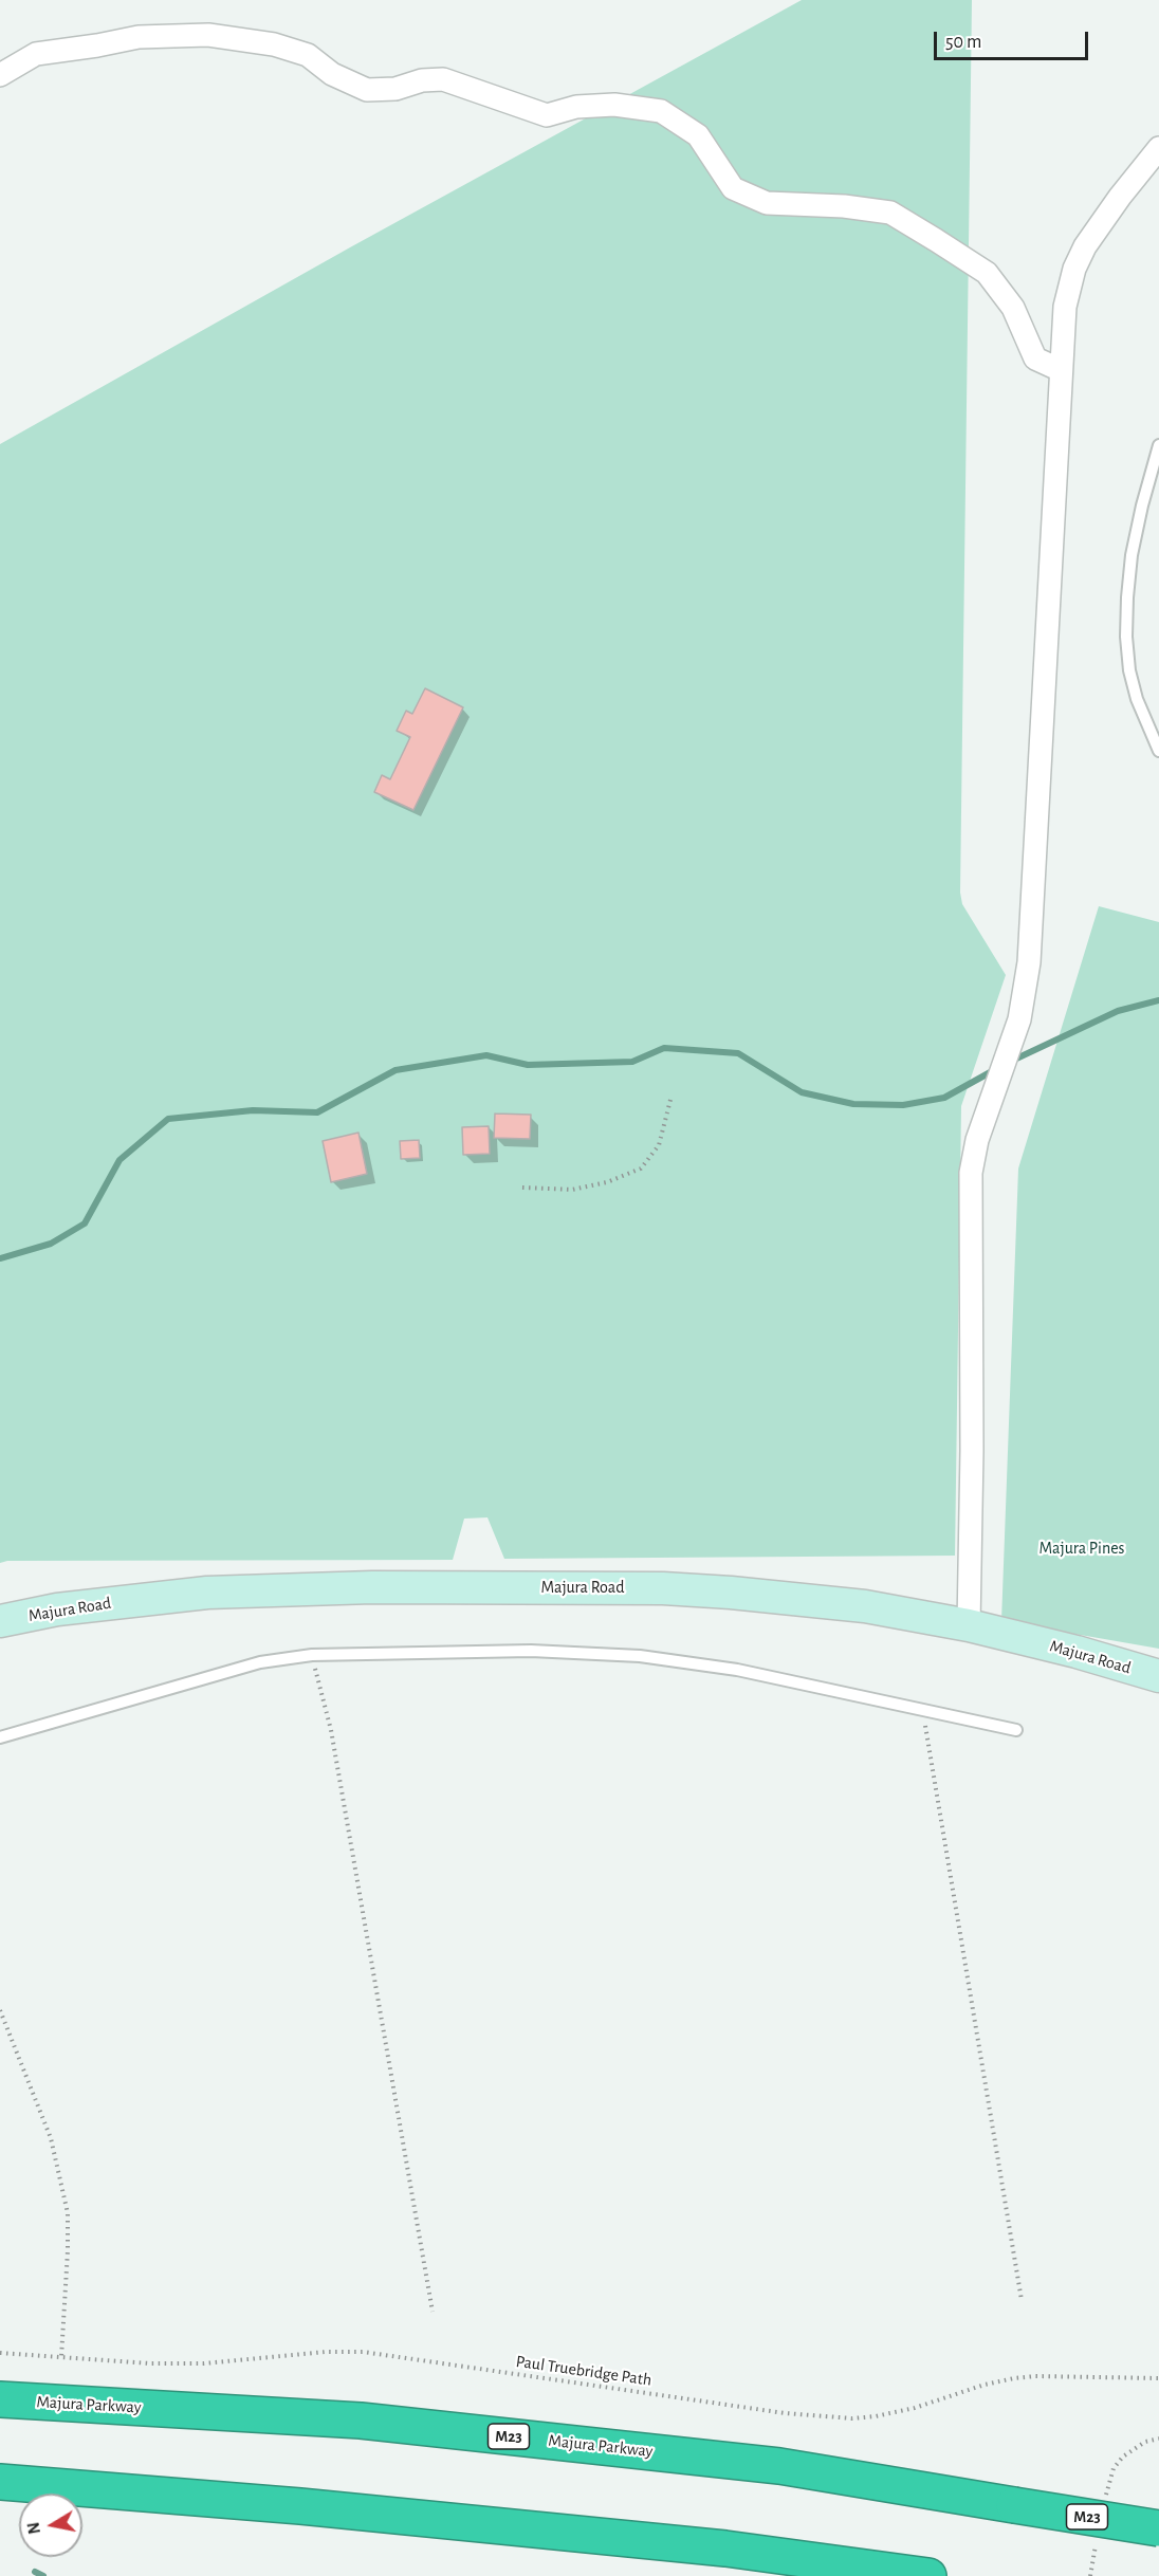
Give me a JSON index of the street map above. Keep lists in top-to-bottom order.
{
  "streets": {
    "highway": ["Majura Parkway", "M23"],
    "street": ["Majura Road"],
    "path": ["Paul Truebridge Path"]
  },
  "parks": ["Majura Pines"],
  "scale_bar": "50 m",
  "north": "left"
}
